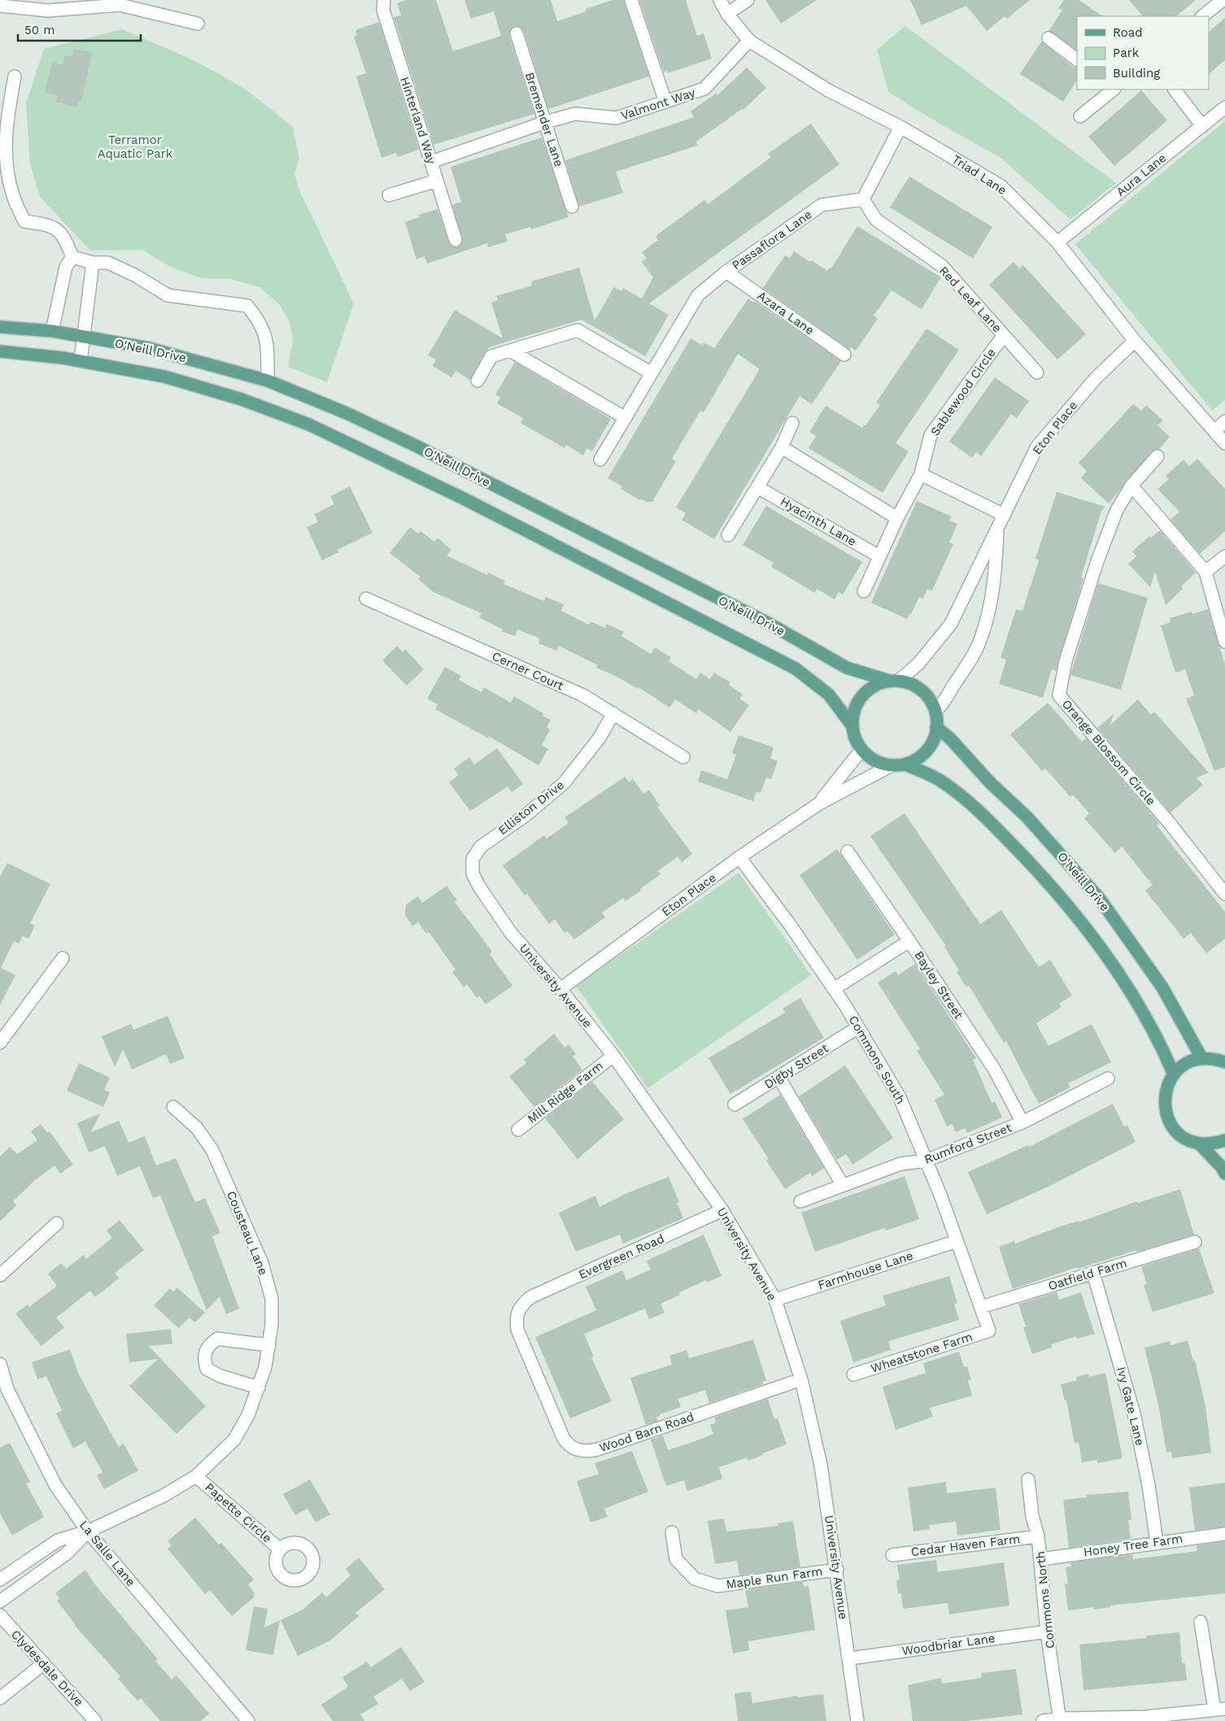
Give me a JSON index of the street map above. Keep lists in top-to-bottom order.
{
  "streets": {
    "main road": ["O'Neill Drive"],
    "street": [
      "Valmont Way",
      "Bremender Lane",
      "Hinterland Way",
      "Triad Lane",
      "Aura Lane",
      "Passaflora Lane",
      "Red Leaf Lane",
      "Azara Lane",
      "Sablewood Circle",
      "Eton Place",
      "Hyacinth Lane",
      "Cerner Court",
      "Orange Blossom Circle",
      "Elliston Drive",
      "Bayley Street",
      "University Avenue",
      "Commons South",
      "Digby Street",
      "Mill Ridge Farm",
      "Rumford Street",
      "Cousteau Lane",
      "Evergreen Road",
      "Farmhouse Lane",
      "Oatfield Farm",
      "Wheatstone Farm",
      "Ivy Gate Lane",
      "Wood Barn Road",
      "Papette Circle",
      "Cedar Haven Farm",
      "Honey Tree Farm",
      "La Salle Lane",
      "Maple Run Farm",
      "Commons North",
      "Woodbriar Lane",
      "Clydesdale Drive"
    ]
  },
  "crossings": [
    ["Valmont Way", "Bremender Lane"],
    ["Valmont Way", "Hinterland Way"],
    ["Valmont Way", "Triad Lane"],
    ["Triad Lane", "Aura Lane"],
    ["Triad Lane", "Eton Place"],
    ["Passaflora Lane", "Red Leaf Lane"],
    ["Passaflora Lane", "Azara Lane"],
    ["Red Leaf Lane", "Sablewood Circle"],
    ["O'Neill Drive", "Eton Place"],
    ["Sablewood Circle", "Hyacinth Lane"],
    ["Eton Place", "University Avenue"],
    ["Eton Place", "Commons South"],
    ["Cerner Court", "Elliston Drive"],
    ["Elliston Drive", "University Avenue"],
    ["Bayley Street", "Rumford Street"],
    ["University Avenue", "Mill Ridge Farm"],
    ["University Avenue", "Evergreen Road"],
    ["University Avenue", "Farmhouse Lane"],
    ["University Avenue", "Wood Barn Road"],
    ["University Avenue", "Maple Run Farm"],
    ["University Avenue", "Woodbriar Lane"],
    ["Commons South", "Digby Street"],
    ["Commons South", "Rumford Street"],
    ["Commons South", "Farmhouse Lane"],
    ["Commons South", "Oatfield Farm"],
    ["Commons South", "Wheatstone Farm"],
    ["Cousteau Lane", "Papette Circle"],
    ["Cousteau Lane", "La Salle Lane"],
    ["Evergreen Road", "Wood Barn Road"],
    ["Oatfield Farm", "Ivy Gate Lane"],
    ["Ivy Gate Lane", "Honey Tree Farm"],
    ["Cedar Haven Farm", "Commons North"],
    ["Honey Tree Farm", "Commons North"],
    ["Commons North", "Woodbriar Lane"]
  ],
  "parks": ["Terramor Aquatic Park"],
  "legend": ["Road", "Park", "Building"],
  "scale_bar": "50 m"
}
